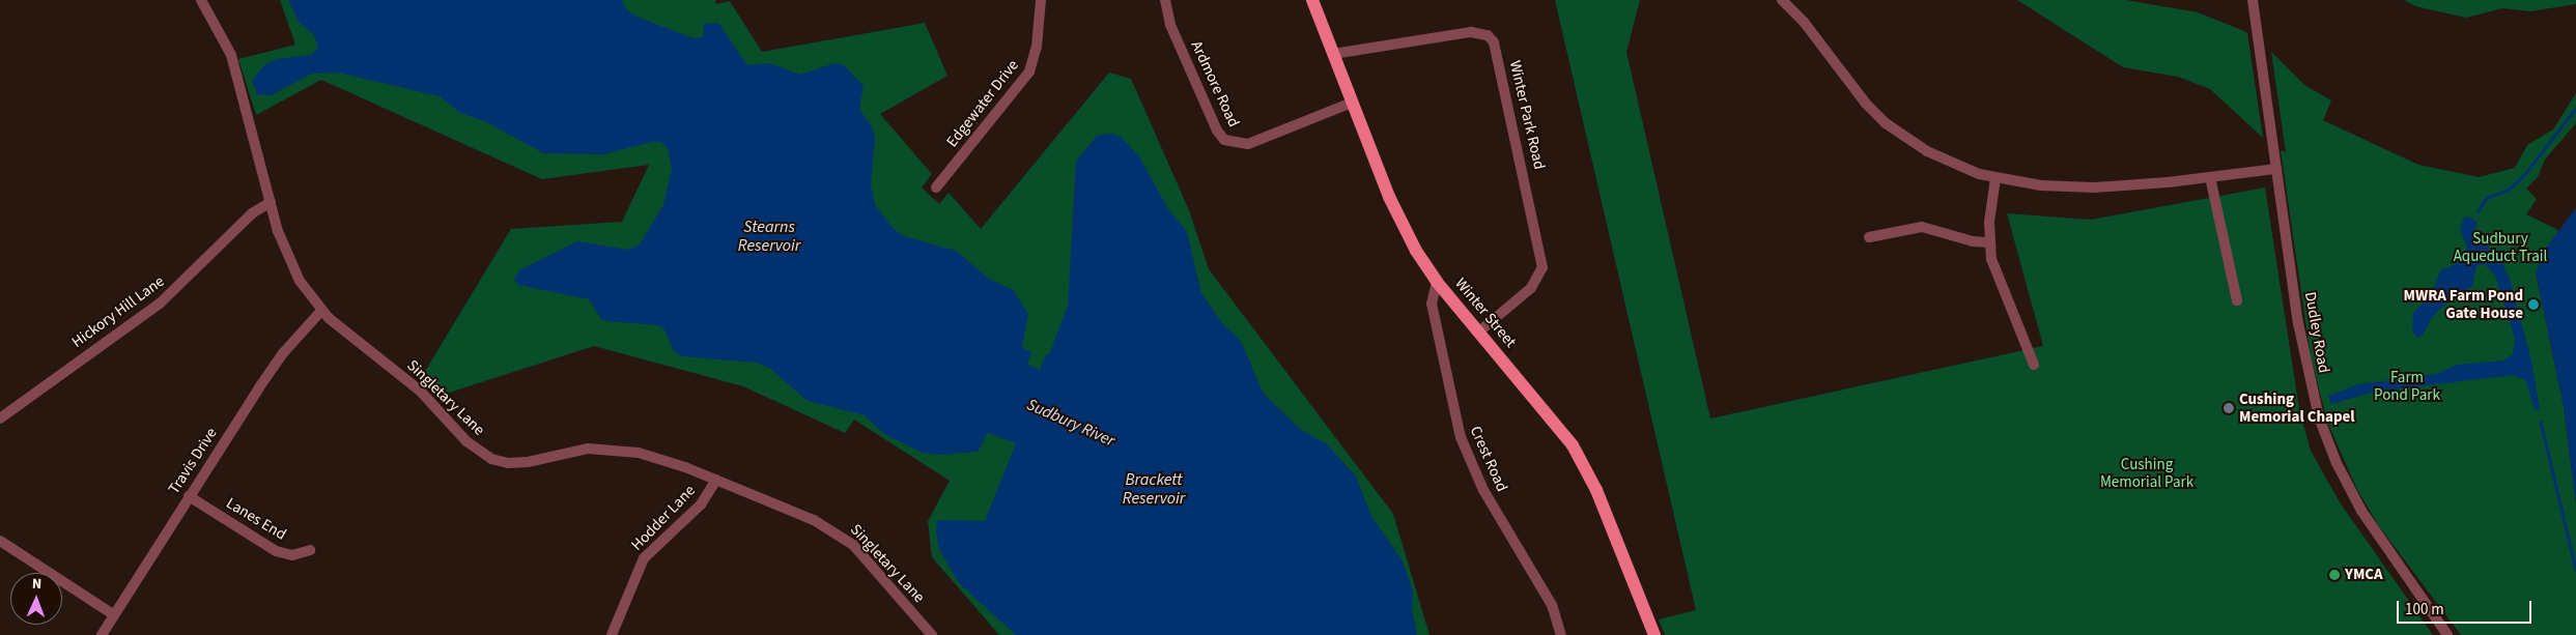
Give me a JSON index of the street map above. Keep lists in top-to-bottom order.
{
  "streets": {
    "main road": ["Winter Street"],
    "street": [
      "Ardmore Road",
      "Edgewater Drive",
      "Winter Park Road",
      "Hickory Hill Lane",
      "Dudley Road",
      "Singletary Lane",
      "Crest Road",
      "Travis Drive",
      "Hodder Lane",
      "Lanes End"
    ]
  },
  "crossings": [
    ["Ardmore Road", "Winter Street"],
    ["Winter Park Road", "Winter Street"],
    ["Hickory Hill Lane", "Singletary Lane"],
    ["Winter Street", "Crest Road"],
    ["Singletary Lane", "Travis Drive"],
    ["Singletary Lane", "Hodder Lane"],
    ["Travis Drive", "Lanes End"]
  ],
  "water": ["Stearns Reservoir", "Sudbury River", "Brackett Reservoir"],
  "parks": ["Sudbury Aqueduct Trail", "Farm Pond Park", "Cushing Memorial Park"],
  "places": ["MWRA Farm Pond Gate House", "Cushing Memorial Chapel", "YMCA"],
  "scale_bar": "100 m",
  "north": "top"
}
